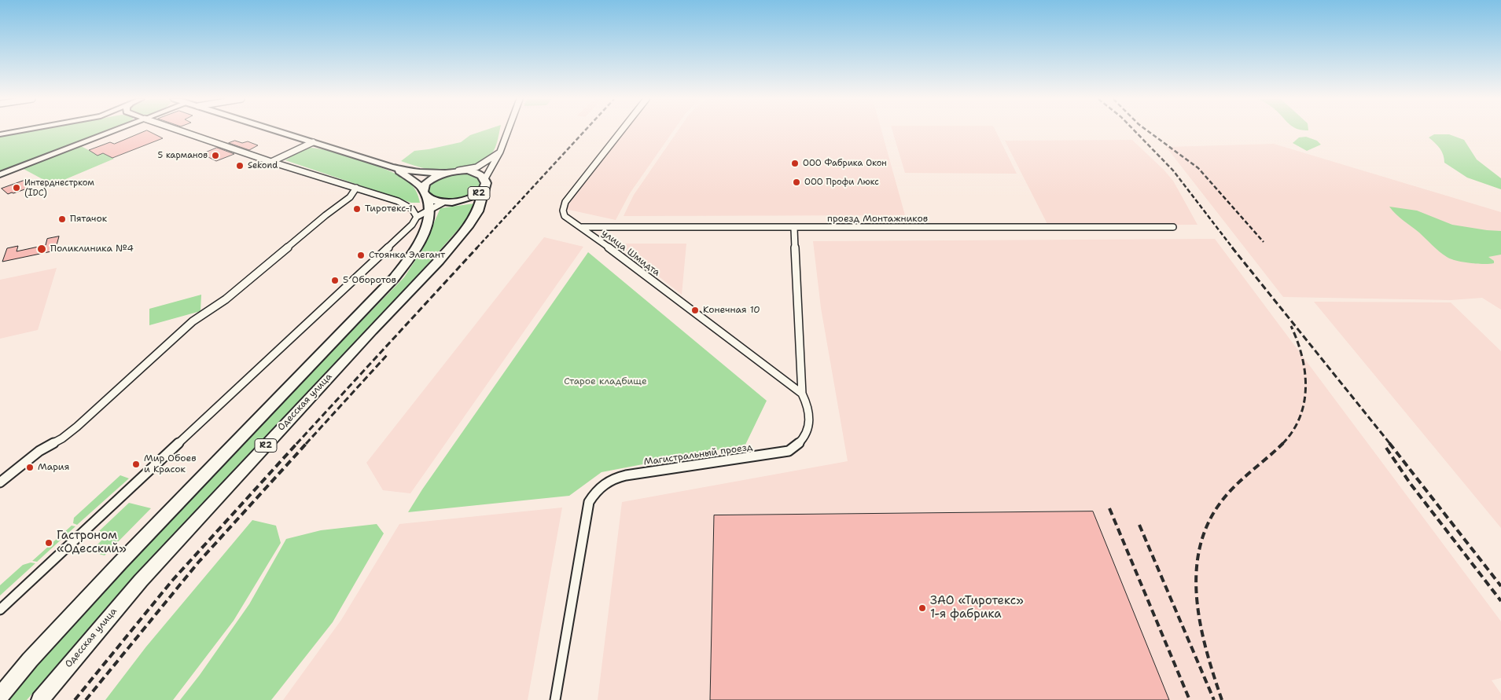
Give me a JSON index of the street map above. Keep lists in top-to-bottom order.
{
  "streets": {
    "main road": ["R2", "Одесская улица"],
    "street": ["проезд Монтажников", "улица Шмидта", "Магистральный проезд"]
  },
  "crossings": [
    ["R2", "Одесская улица"],
    ["проезд Монтажников", "улица Шмидта"],
    ["проезд Монтажников", "Магистральный проезд"],
    ["улица Шмидта", "Магистральный проезд"]
  ],
  "parks": ["Старое кладбище"],
  "places": [
    "5 карманов",
    "ООО Фабрика Окон",
    "Sekond",
    "ООО Профи Люкс",
    "Интерднестрком (IDC)",
    "Тиротекс-1",
    "Пятачок",
    "Поликлиника №4",
    "Стоянка Элегант",
    "5 Оборотов",
    "Конечная 10",
    "Мир Обоев и Красок",
    "Мария",
    "Гастроном «Одесский»",
    "ЗАО «Тиротекс» 1-я фабрика"
  ]
}
